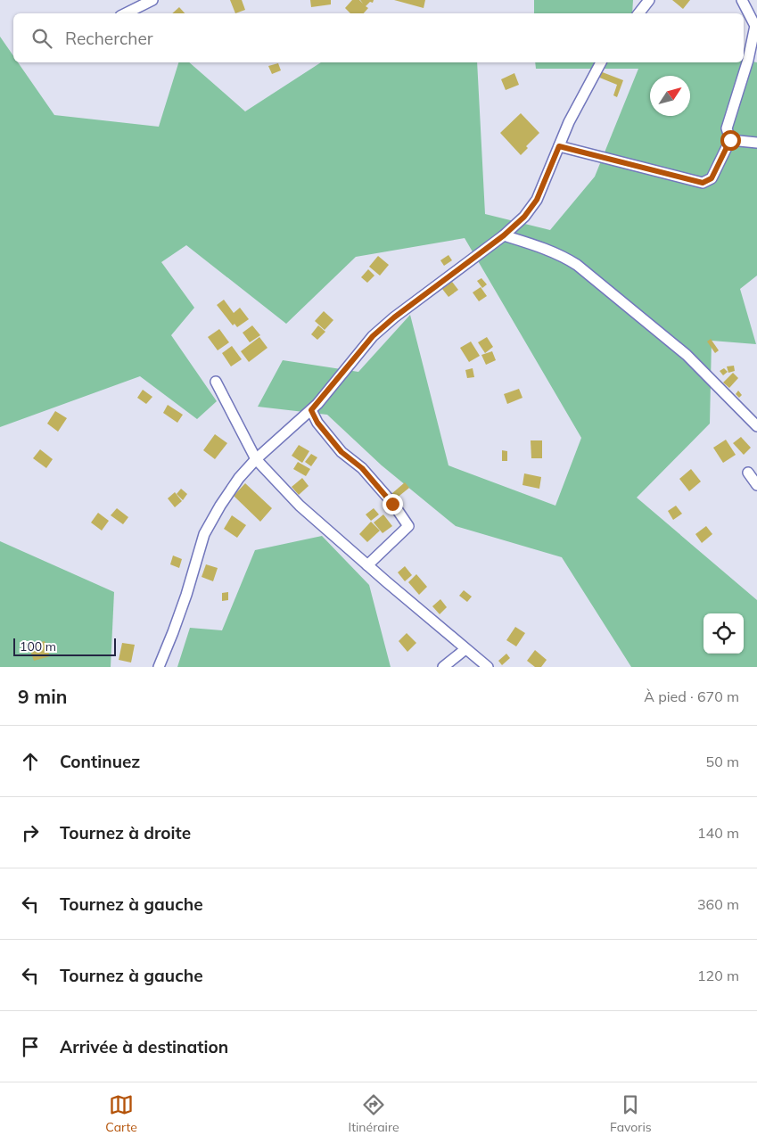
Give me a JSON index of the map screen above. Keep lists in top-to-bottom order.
{
  "scale_bar": "100 m",
  "north": "top right",
  "page": {
    "search": "Rechercher",
    "scale": "100 m",
    "heading": ["9 min", "À pied · 670 m"],
    "list": [
      ["Continuez", "50 m"],
      ["Tournez à droite", "140 m"],
      ["Tournez à gauche", "360 m"],
      ["Tournez à gauche", "120 m"],
      "Arrivée à destination"
    ],
    "nav": ["Carte", "Itinéraire", "Favoris"]
  }
}
